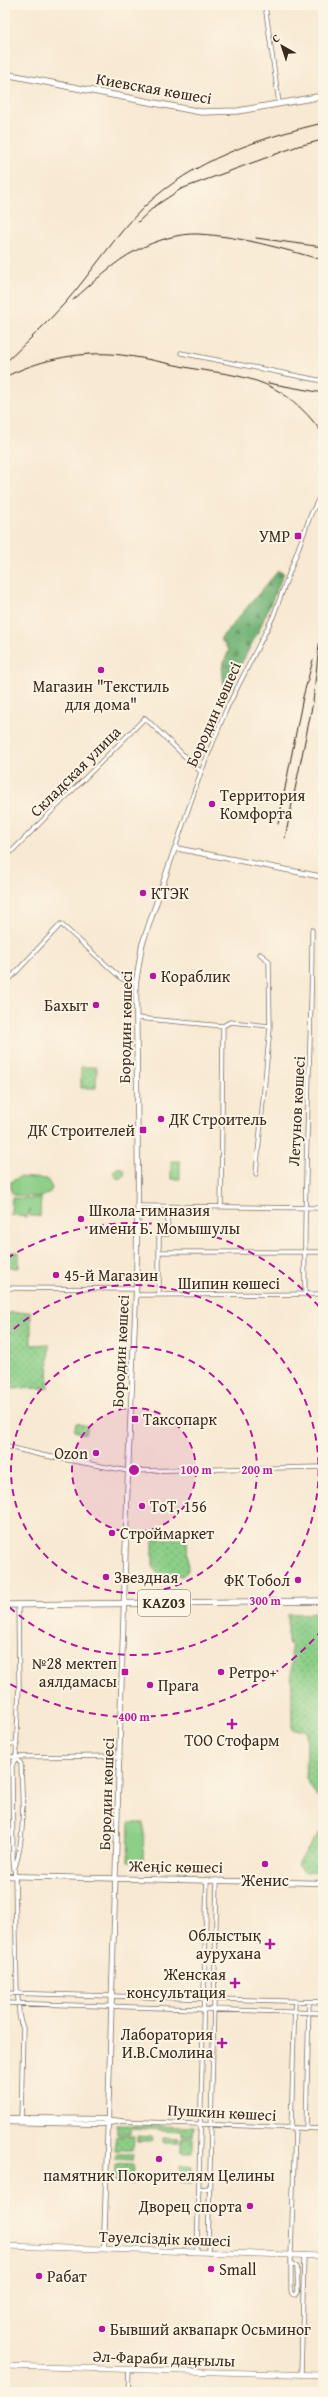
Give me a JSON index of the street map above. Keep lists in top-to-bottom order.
{
  "streets": {
    "main road": [
      "Киевская көшесі",
      "KАZ03",
      "Тәуелсіздік көшесі",
      "Әл-Фараби даңғылы"
    ],
    "street": [
      "Бородин көшесі",
      "Складская улица",
      "Летунов көшесі",
      "Шипин көшесі",
      "Жеңіс көшесі",
      "Пушкин көшесі"
    ]
  },
  "crossings": [
    ["Бородин көшесі", "Складская улица"],
    ["Бородин көшесі", "Шипин көшесі"],
    ["Бородин көшесі", "KАZ03"],
    ["Бородин көшесі", "Жеңіс көшесі"],
    ["Бородин көшесі", "Пушкин көшесі"],
    ["Бородин көшесі", "Тәуелсіздік көшесі"],
    ["Летунов көшесі", "Шипин көшесі"]
  ],
  "places": {
    "transit": [
      "УМР",
      "ДК Строителей",
      "Таксопарк",
      "№28 мектеп аялдамасы"
    ],
    "other": [
      "Магазин \"Текстиль для дома\"",
      "Территория Комфорта",
      "КТЭК",
      "Кораблик",
      "Бахыт",
      "ДК Строитель",
      "Школа-гимназия имени Б. Момышулы",
      "45-й Магазин",
      "Ozon",
      "ТоТ, 156",
      "Строймаркет",
      "Звездная",
      "ФК Тобол",
      "Ретро+",
      "Прага",
      "Женис",
      "памятник Покорителям Целины",
      "Дворец спорта",
      "Small",
      "Рабат",
      "Бывший аквапарк Осьминог"
    ],
    "health": [
      "ТОО Стофарм",
      "Облыстық аурухана",
      "Женская консультация",
      "Лаборатория И.В.Смолина"
    ]
  },
  "north": "top left",
  "rings": [
    "100 m",
    "200 m",
    "300 m",
    "400 m"
  ]
}
